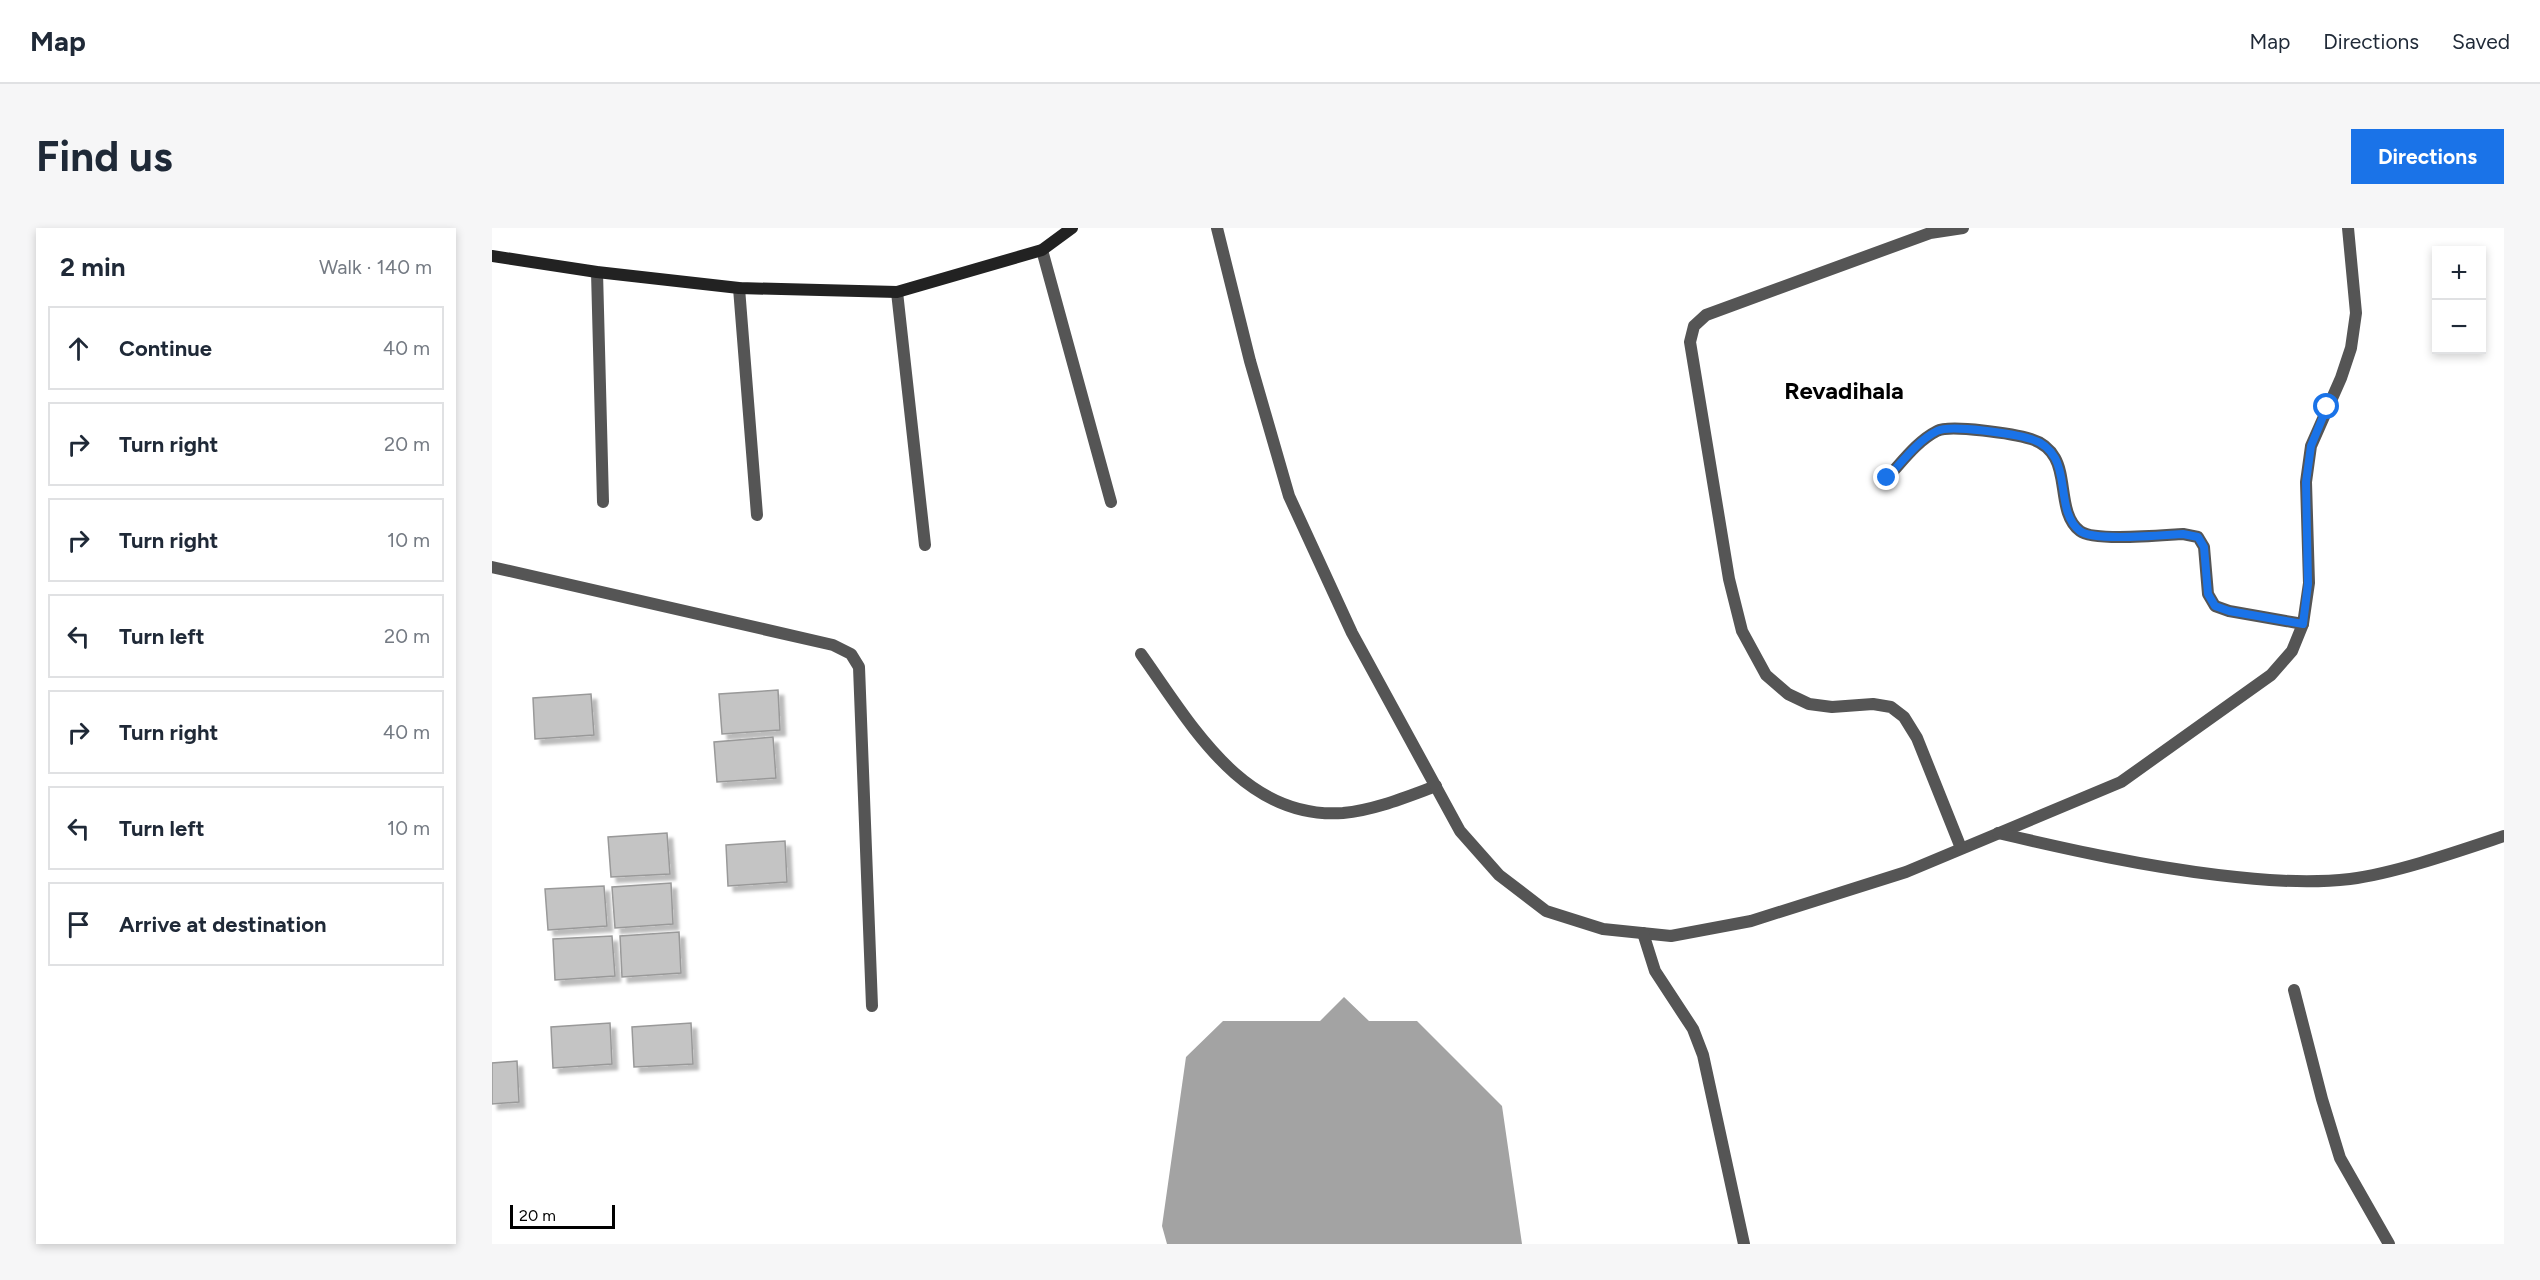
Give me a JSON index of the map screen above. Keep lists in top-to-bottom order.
{
  "districts": ["Revadihala"],
  "scale_bar": "20 m",
  "page": {
    "header": "Map",
    "nav": ["Map", "Directions", "Saved"],
    "buttons": "Directions",
    "title": "Find us",
    "heading": ["2 min", "Walk · 140 m"],
    "map_buttons": ["+", "−"],
    "list": [
      ["Continue", "40 m"],
      ["Turn right", "20 m"],
      ["Turn right", "10 m"],
      ["Turn left", "20 m"],
      ["Turn right", "40 m"],
      ["Turn left", "10 m"],
      "Arrive at destination"
    ],
    "scale": "20 m"
  }
}
